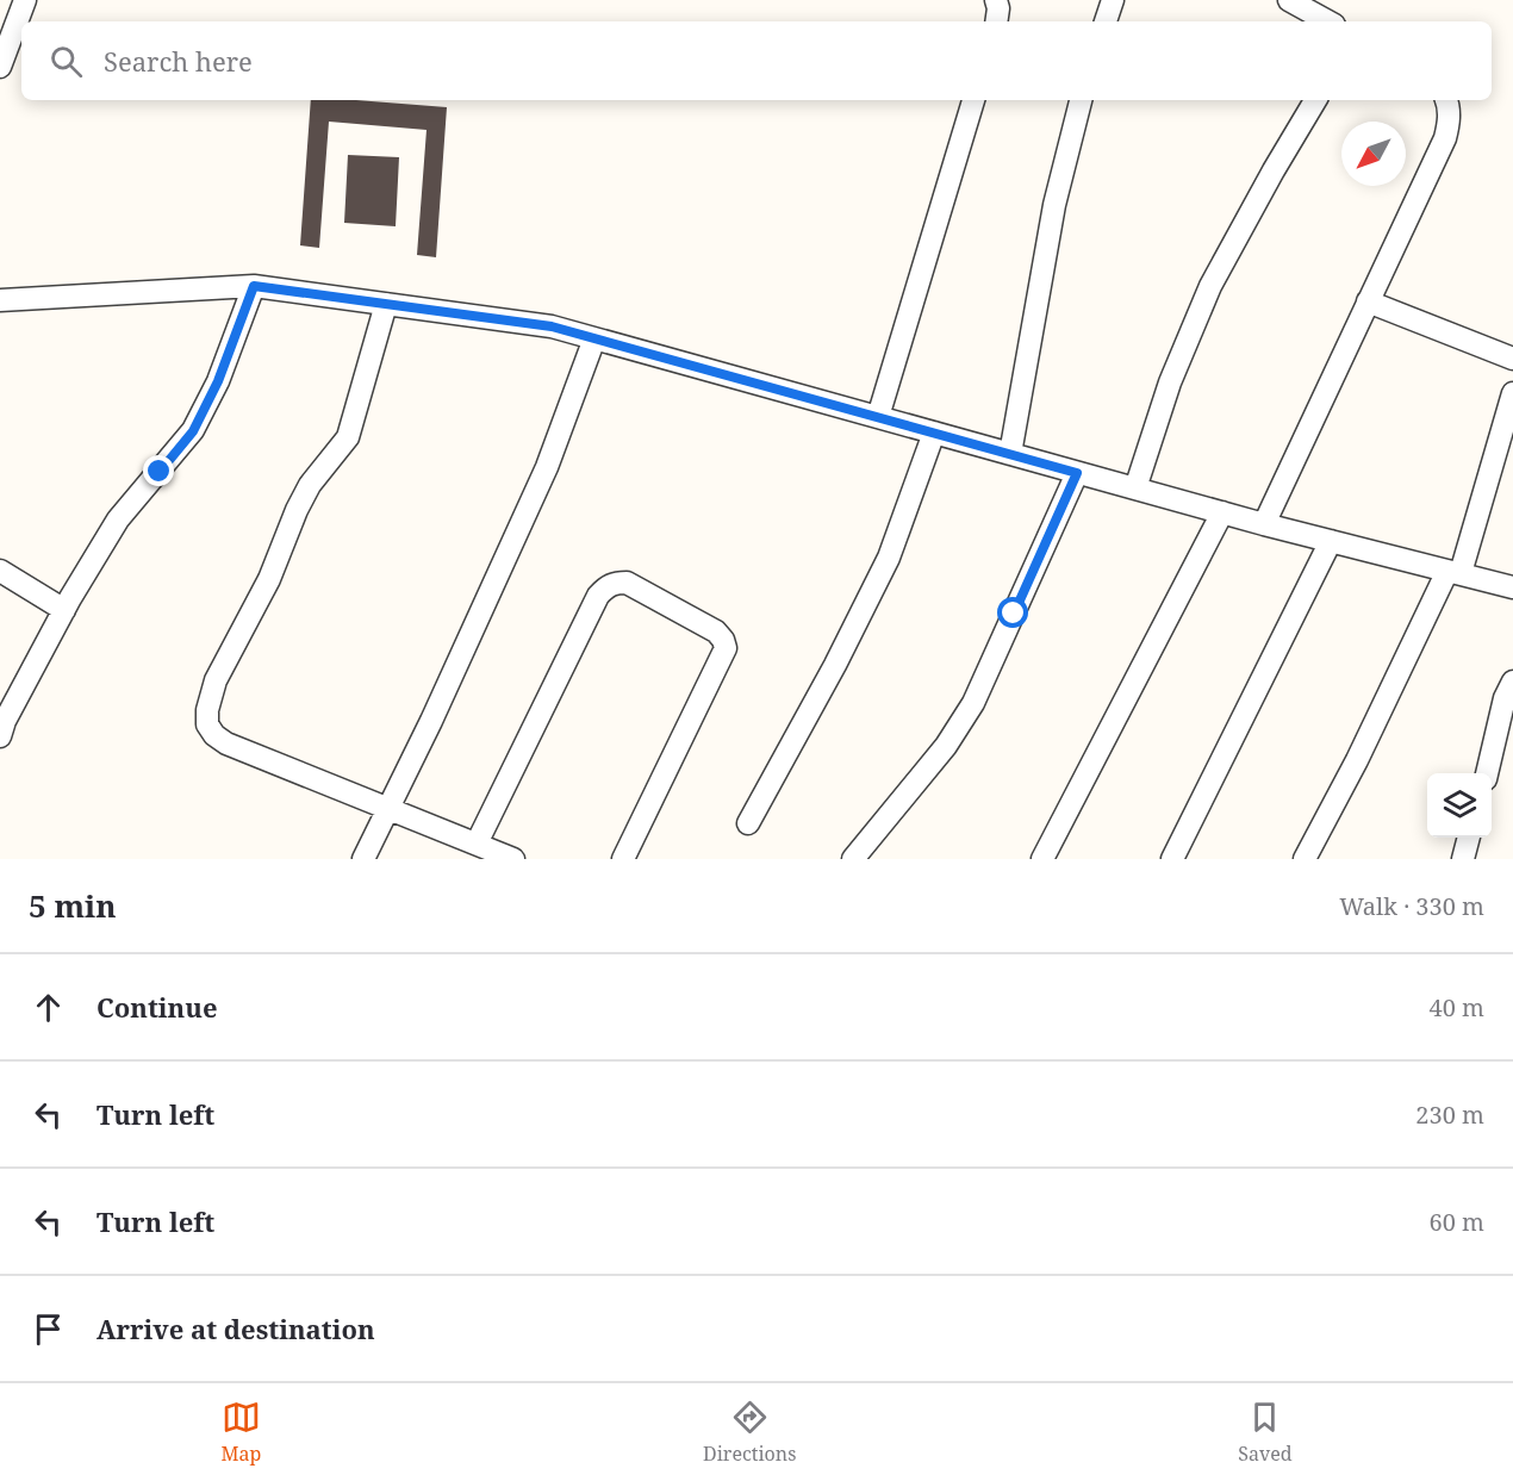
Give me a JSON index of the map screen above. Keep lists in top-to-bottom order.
{
  "north": "bottom left",
  "page": {
    "search": "Search here",
    "heading": ["5 min", "Walk · 330 m"],
    "list": [
      ["Continue", "40 m"],
      ["Turn left", "230 m"],
      ["Turn left", "60 m"],
      "Arrive at destination"
    ],
    "nav": ["Map", "Directions", "Saved"]
  }
}
